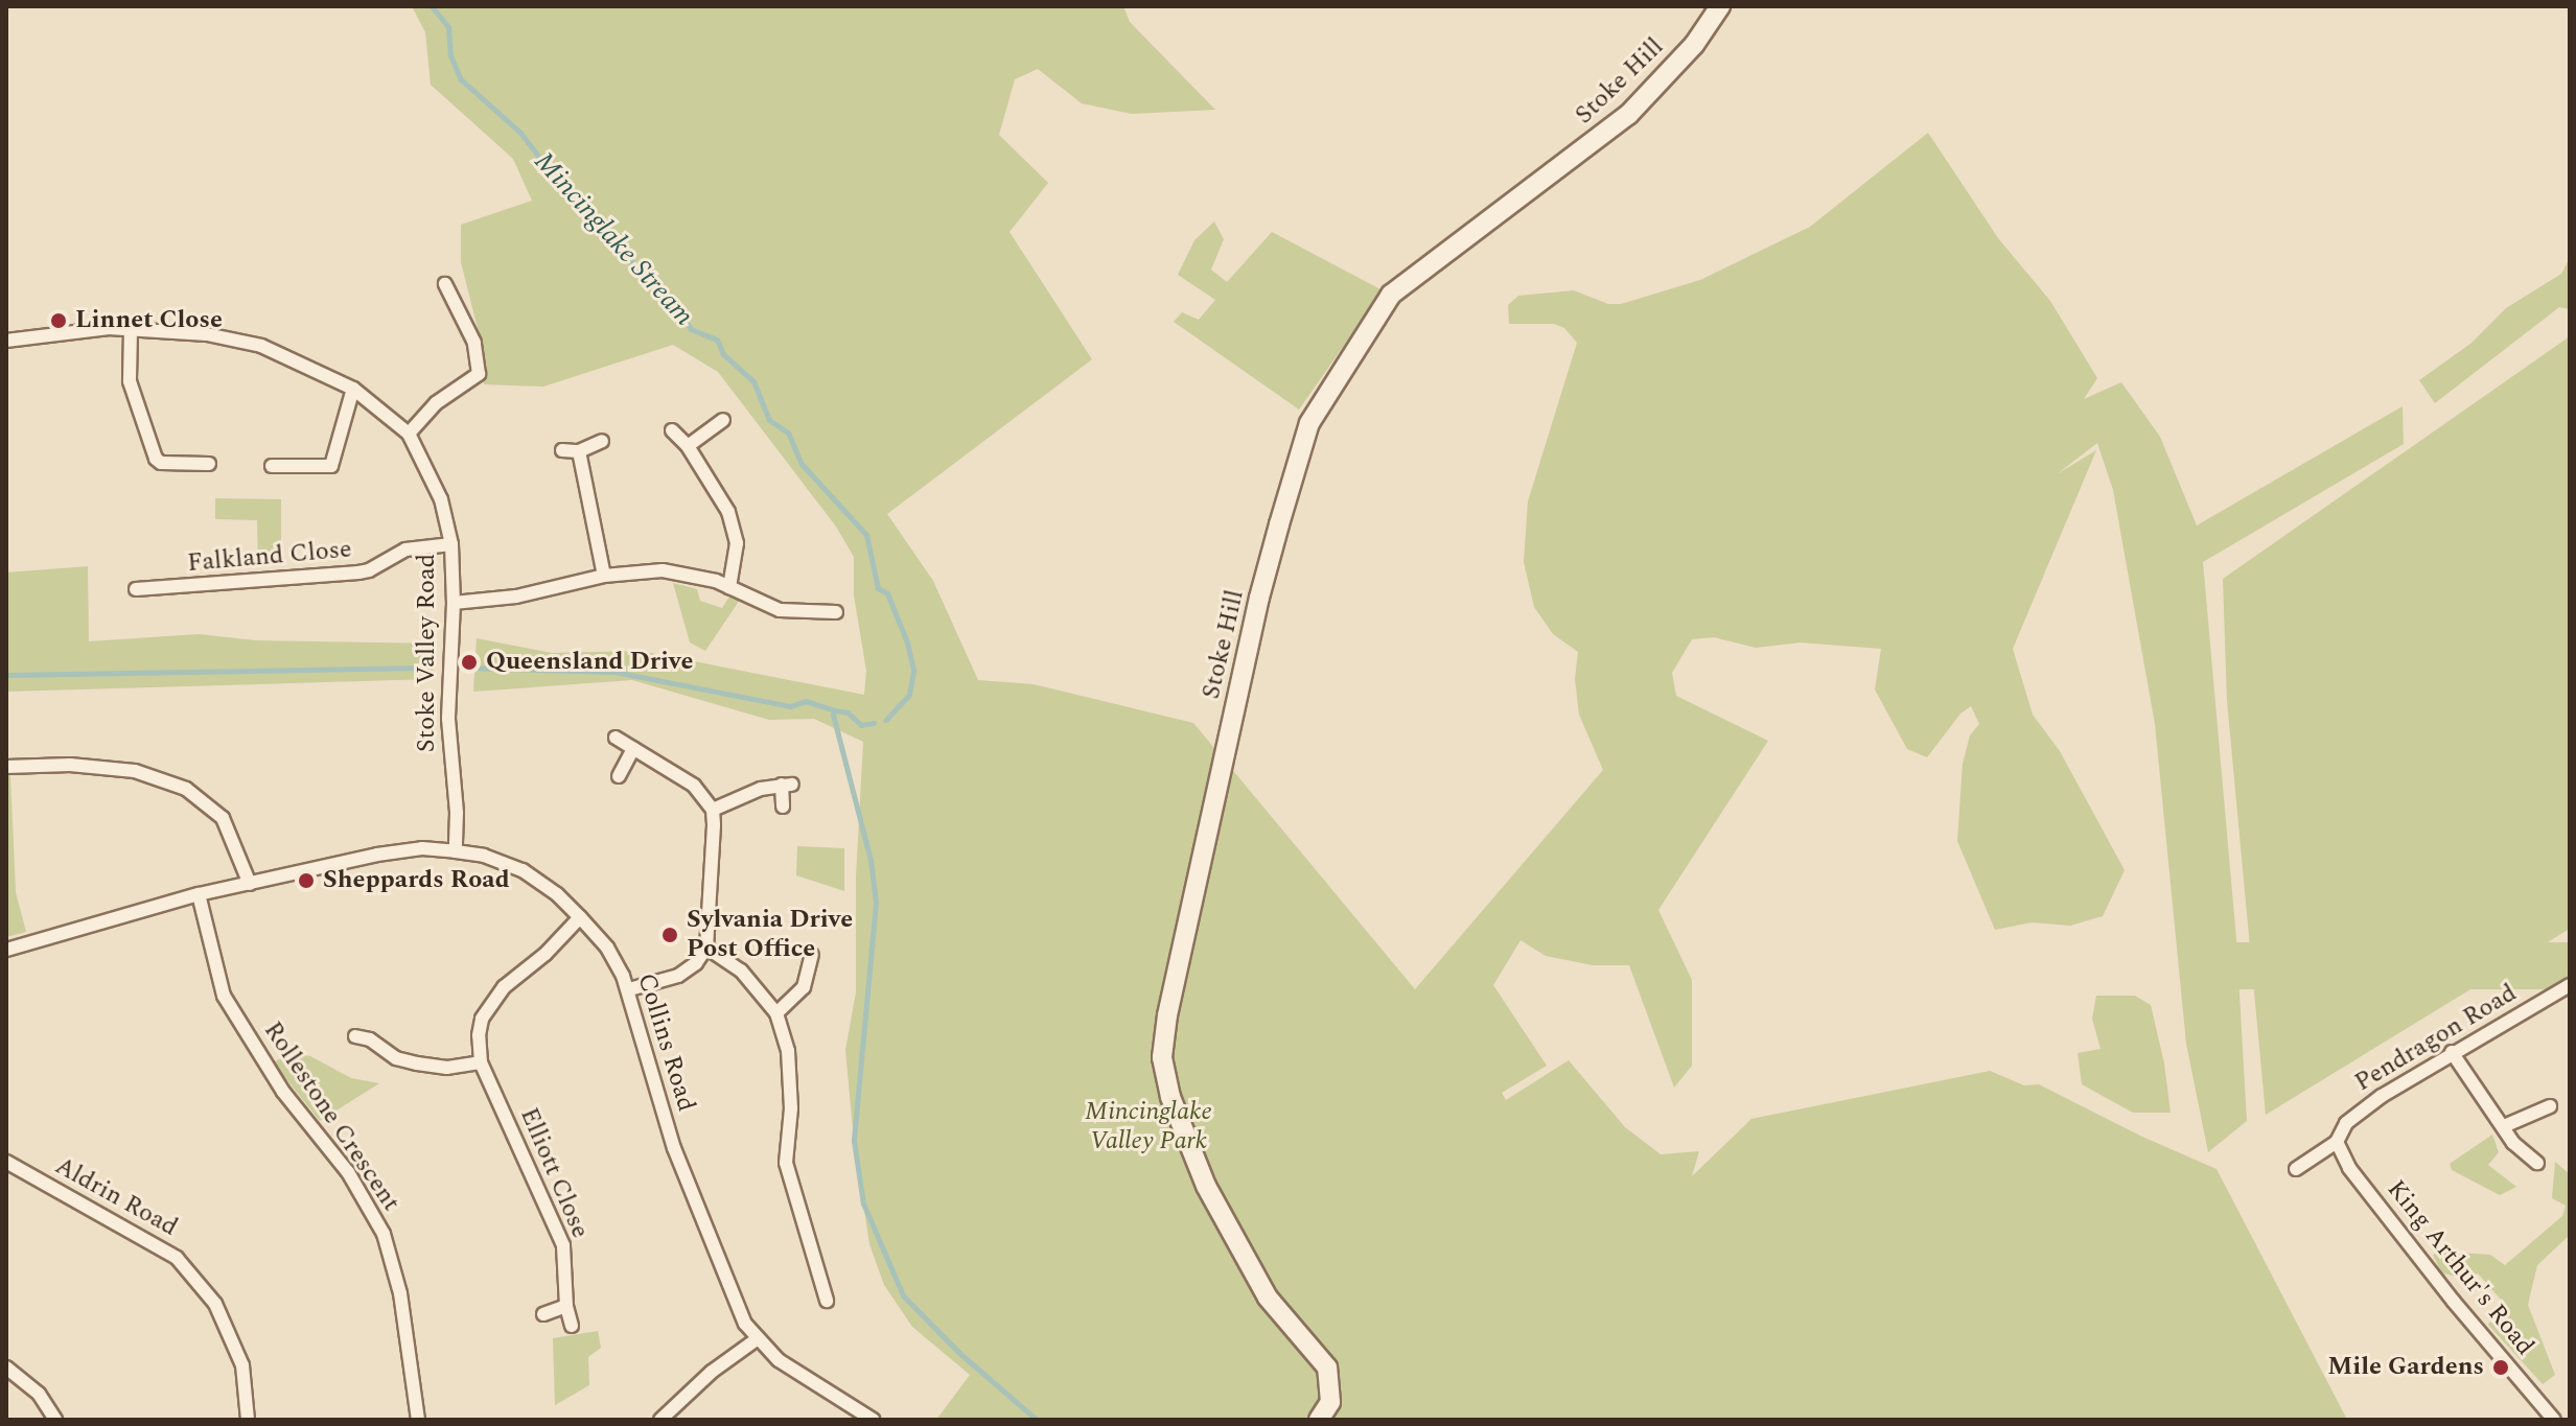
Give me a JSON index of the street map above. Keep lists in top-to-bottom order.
{
  "streets": {
    "street": [
      "Stoke Hill",
      "Falkland Close",
      "Stoke Valley Road",
      "Pendragon Road",
      "Collins Road",
      "Rollestone Crescent",
      "Elliott Close",
      "Aldrin Road",
      "King Arthur's Road"
    ]
  },
  "crossings": [
    ["Falkland Close", "Stoke Valley Road"],
    ["Stoke Valley Road", "Collins Road"],
    ["Pendragon Road", "King Arthur's Road"],
    ["Collins Road", "Rollestone Crescent"],
    ["Collins Road", "Elliott Close"]
  ],
  "water": ["Mincinglake Stream"],
  "parks": ["Mincinglake Valley Park"],
  "places": [
    "Linnet Close",
    "Queensland Drive",
    "Sheppards Road",
    "Sylvania Drive Post Office",
    "Mile Gardens"
  ]
}
